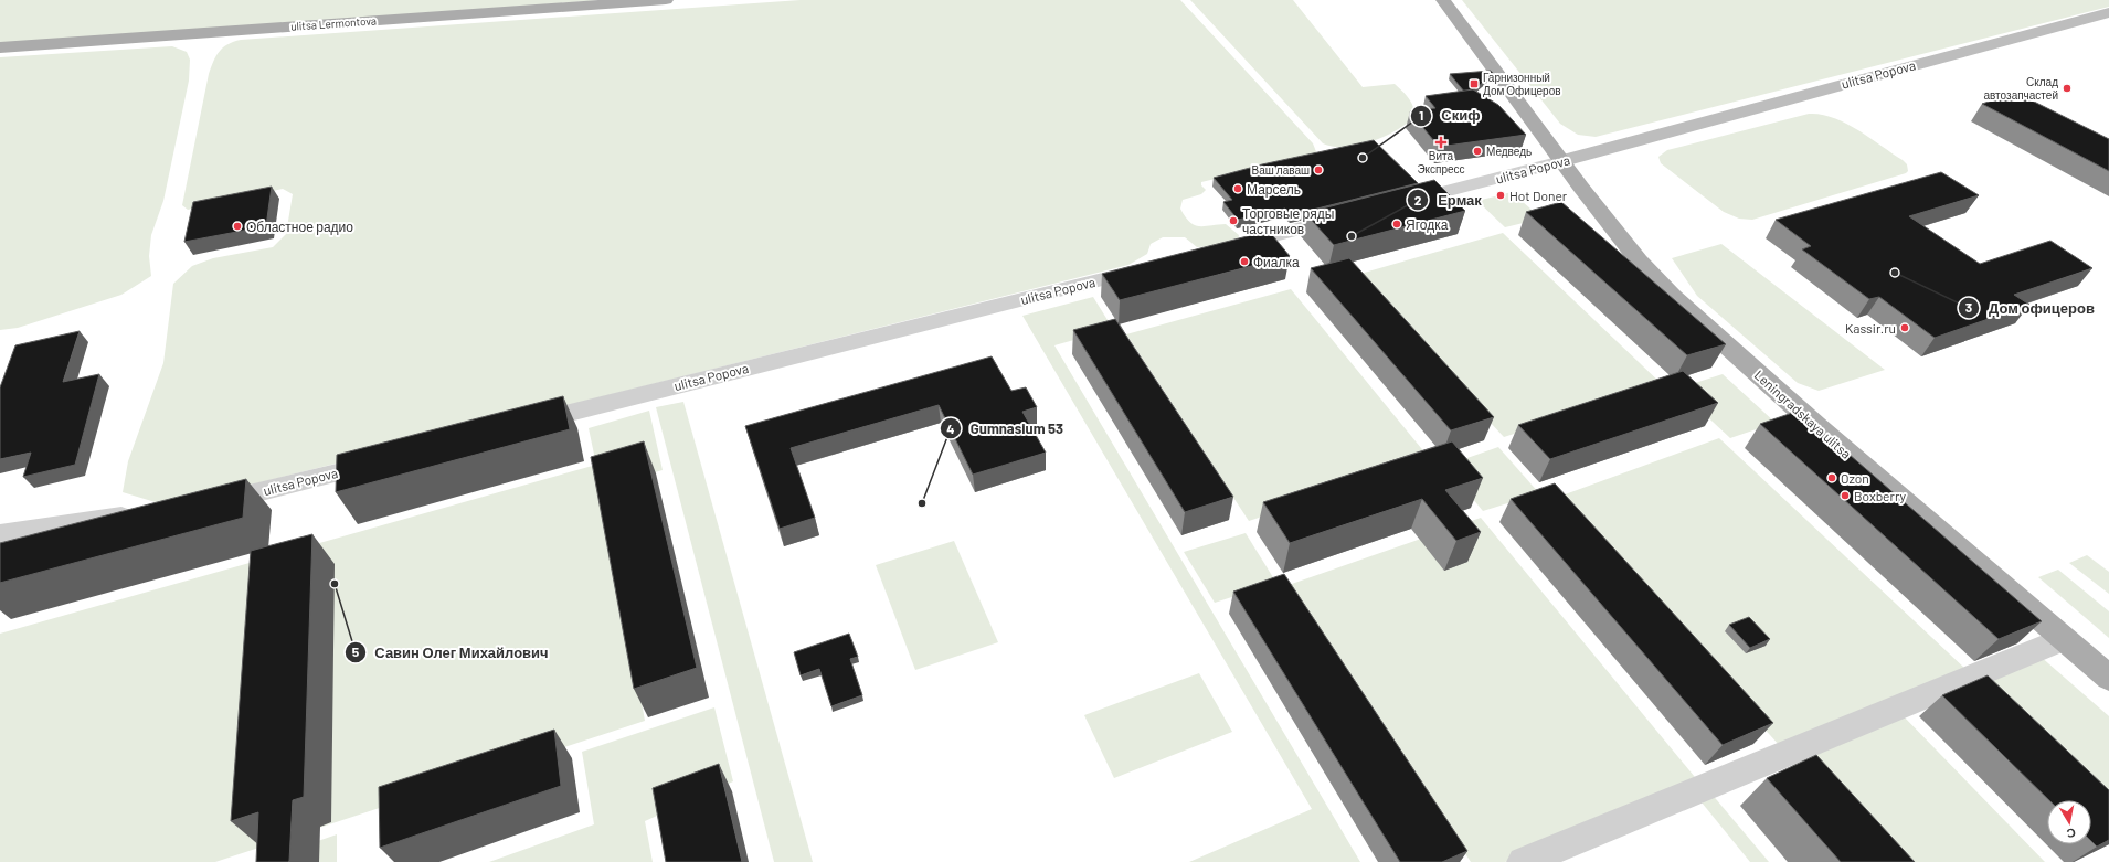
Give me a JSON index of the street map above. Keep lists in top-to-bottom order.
{
  "streets": {
    "main road": ["ulitsa Lermontova", "Leningradskaya ulitsa"],
    "street": ["ulitsa Popova"]
  },
  "crossings": [
    ["ulitsa Popova", "Leningradskaya ulitsa"]
  ],
  "places": {
    "transit": ["Гарнизонный Дом Офицеров"],
    "other": [
      "Склад автозапчастей",
      "Медведь",
      "Скиф",
      "Ваш лаваш",
      "Марсель",
      "Hot Doner",
      "Торговые ряды частников",
      "Ягодка",
      "Областное радио",
      "Ермак",
      "Фиалка",
      "Дом офицеров",
      "Kassir.ru",
      "Ozon",
      "Boxberry",
      "Gumnasium 53",
      "Савин Олег Михайлович"
    ],
    "health": ["Вита Экспресс"]
  },
  "north": "bottom"
}
